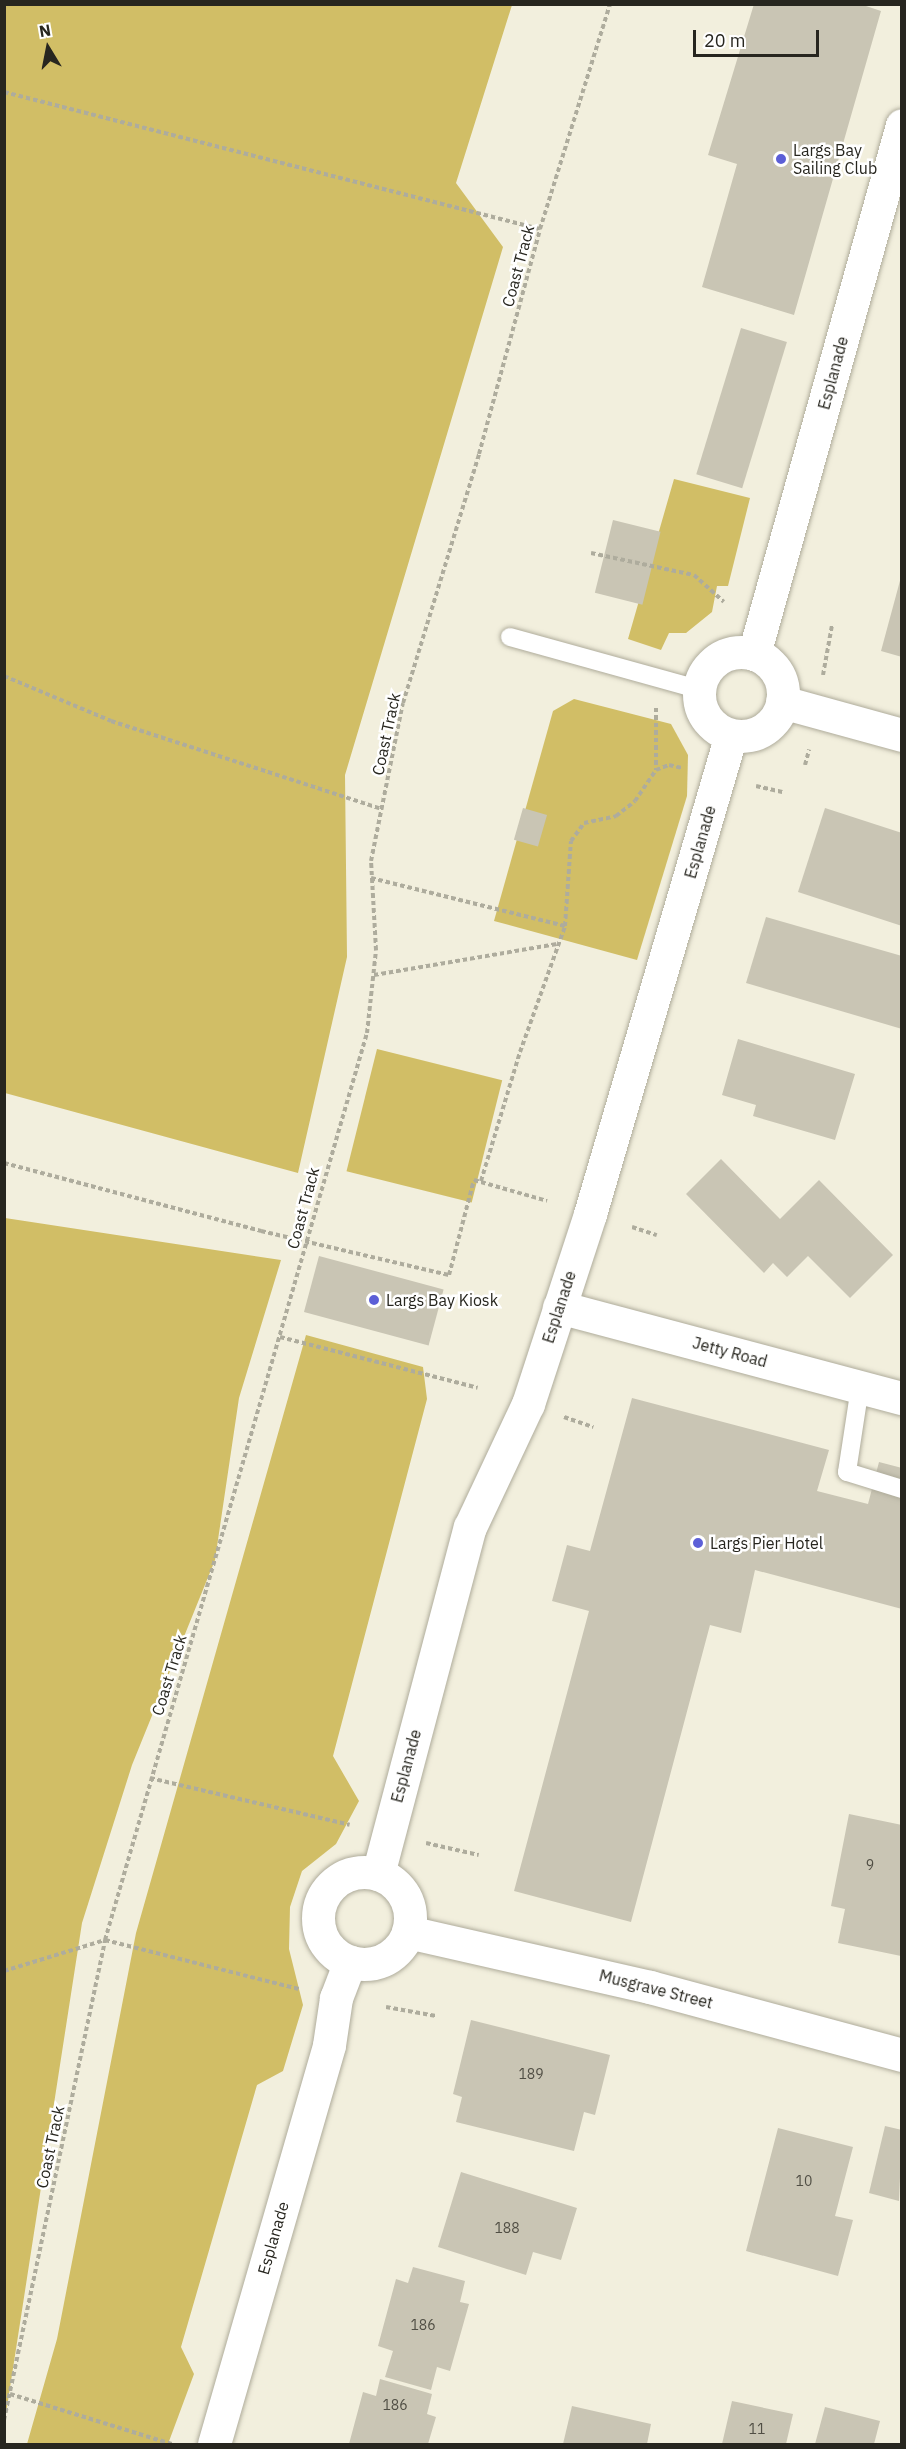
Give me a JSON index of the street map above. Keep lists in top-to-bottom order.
{
  "streets": {
    "street": ["Esplanade", "Jetty Road", "Musgrave Street"],
    "path": ["Coast Track"]
  },
  "crossings": [
    ["Esplanade", "Jetty Road"],
    ["Esplanade", "Musgrave Street"]
  ],
  "places": ["Largs Bay Sailing Club", "Largs Bay Kiosk", "Largs Pier Hotel"],
  "house_numbers": [
    "9",
    "189",
    "10",
    "188",
    "186",
    "186",
    "11"
  ],
  "scale_bar": "20 m",
  "north": "top"
}
